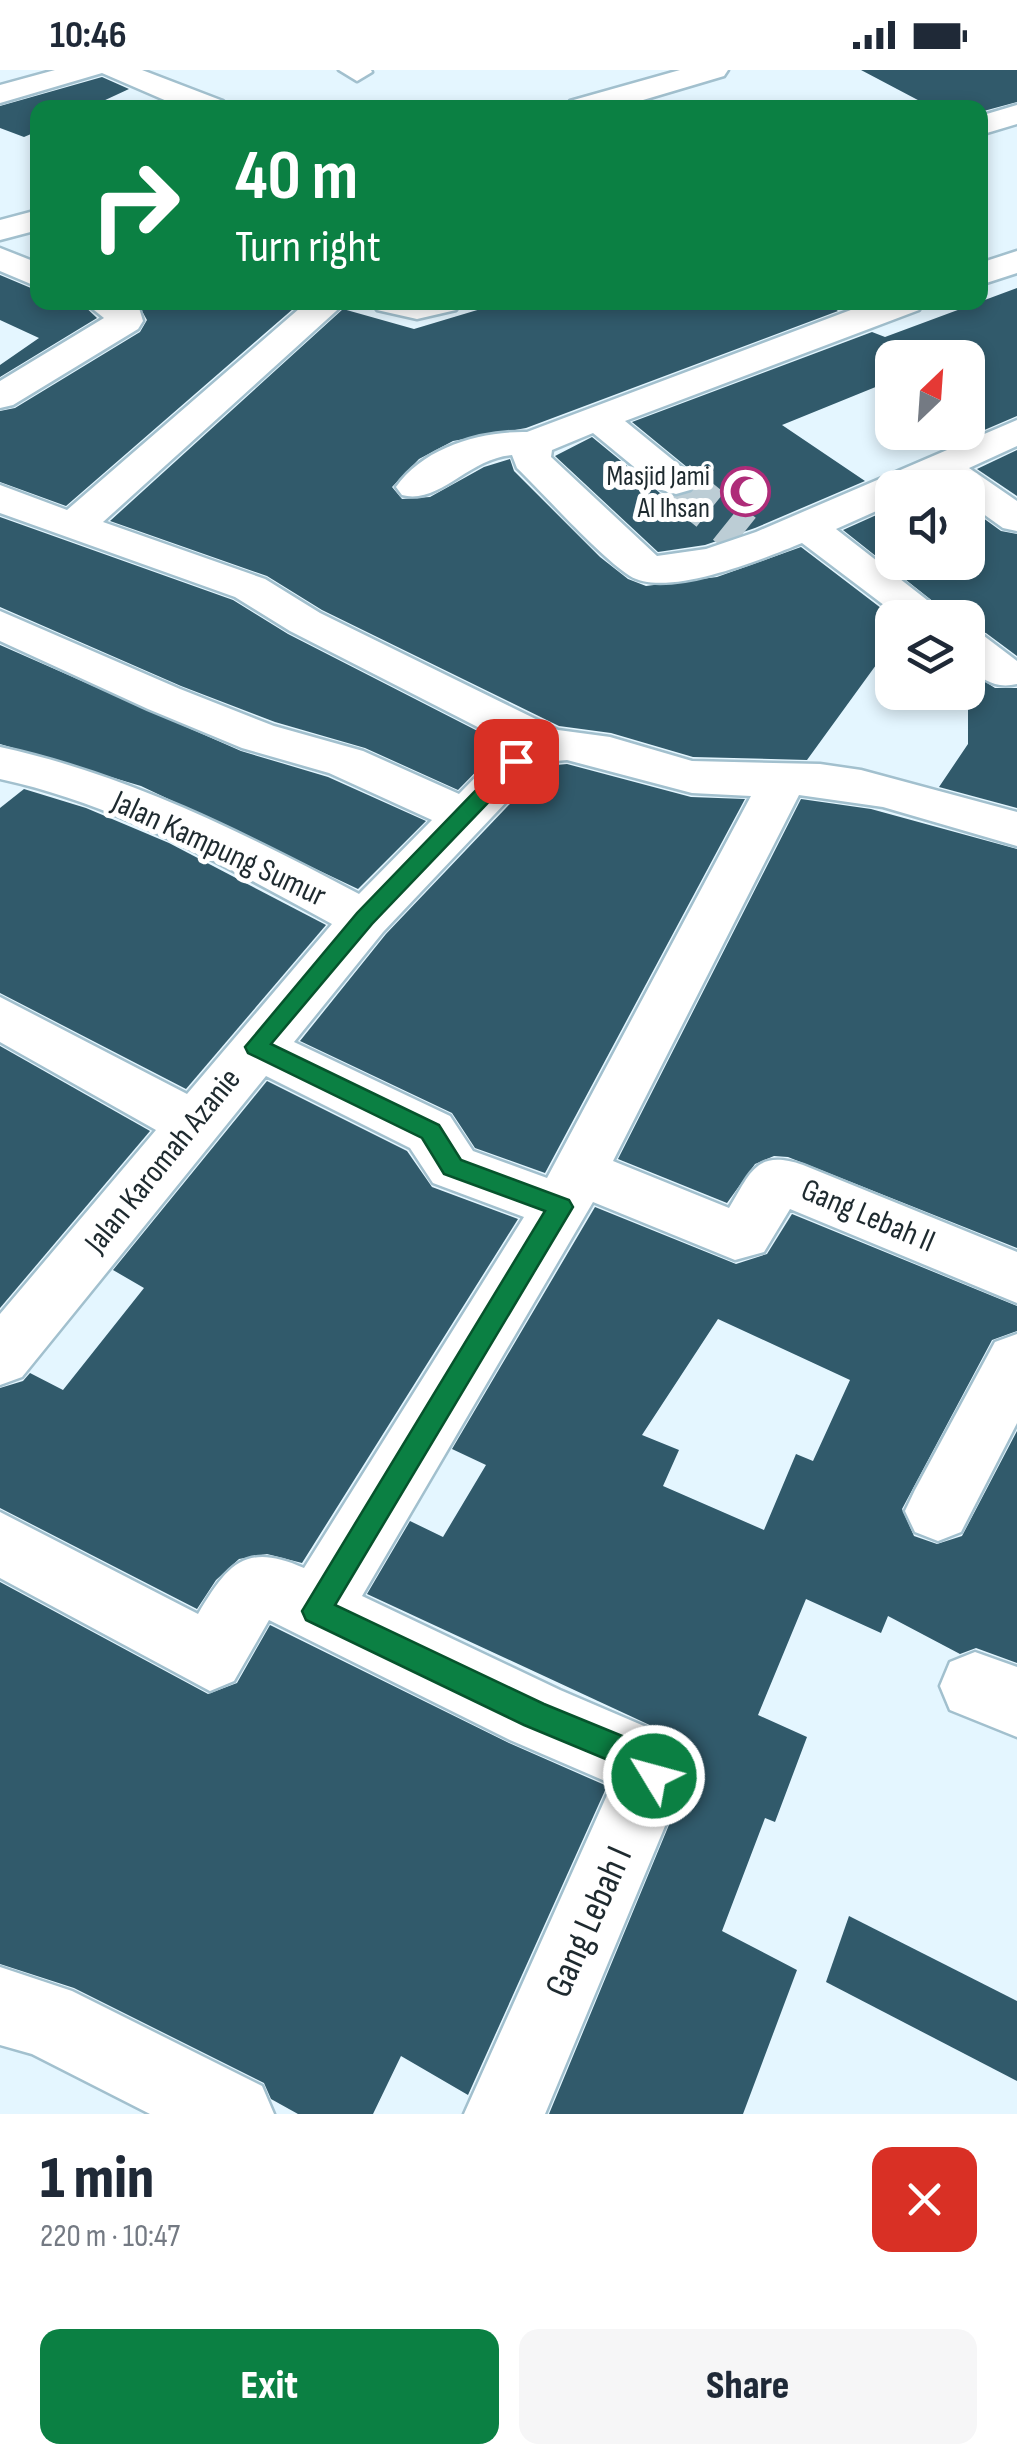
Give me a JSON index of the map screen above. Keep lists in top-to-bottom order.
{
  "streets": {
    "street": [
      "Jalan Kampung Sumur",
      "Jalan Karomah Azanie",
      "Gang Lebah II",
      "Gang Lebah I"
    ]
  },
  "crossings": [
    ["Jalan Kampung Sumur", "Jalan Karomah Azanie"],
    ["Jalan Karomah Azanie", "Gang Lebah II"]
  ],
  "places": {
    "mosque": ["Masjid Jami Al Ihsan"]
  },
  "north": "top right",
  "page": {
    "status": "10:46",
    "turn": ["40 m", "Turn right"],
    "heading": ["1 min", "220 m · 10:47"],
    "buttons": ["Exit", "Share"]
  }
}
